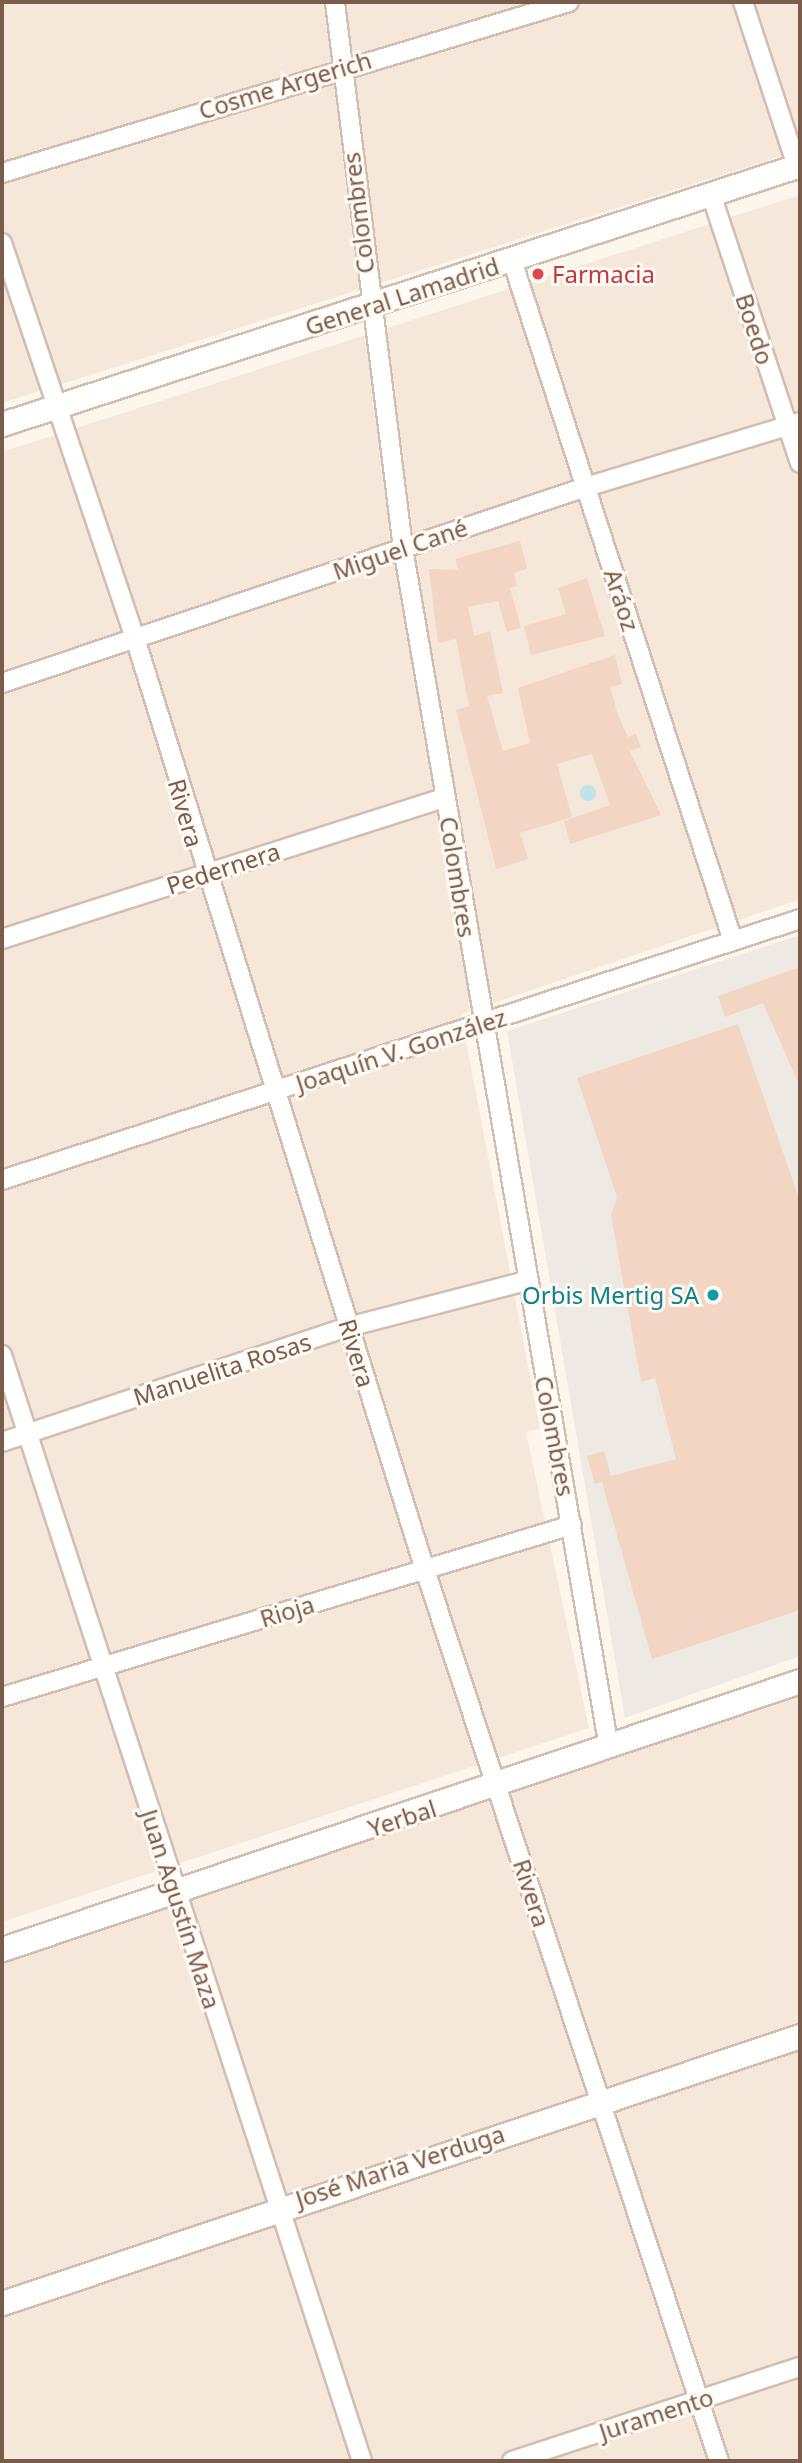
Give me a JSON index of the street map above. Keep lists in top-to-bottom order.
{
  "streets": {
    "street": [
      "Cosme Argerich",
      "Colombres",
      "General Lamadrid",
      "Boedo",
      "Miguel Cané",
      "Aráoz",
      "Rivera",
      "Pedernera",
      "Joaquín V. González",
      "Manuelita Rosas",
      "Rioja",
      "Yerbal",
      "Juan Agustín Maza",
      "José Maria Verduga",
      "Juramento"
    ]
  },
  "crossings": [
    ["Cosme Argerich", "Colombres"],
    ["Colombres", "General Lamadrid"],
    ["Colombres", "Miguel Cané"],
    ["Colombres", "Pedernera"],
    ["Colombres", "Joaquín V. González"],
    ["Colombres", "Manuelita Rosas"],
    ["Colombres", "Rioja"],
    ["Colombres", "Yerbal"],
    ["General Lamadrid", "Boedo"],
    ["General Lamadrid", "Aráoz"],
    ["General Lamadrid", "Rivera"],
    ["Boedo", "Miguel Cané"],
    ["Miguel Cané", "Aráoz"],
    ["Miguel Cané", "Rivera"],
    ["Aráoz", "Joaquín V. González"],
    ["Rivera", "Pedernera"],
    ["Rivera", "Joaquín V. González"],
    ["Rivera", "Manuelita Rosas"],
    ["Rivera", "Rioja"],
    ["Rivera", "Yerbal"],
    ["Rivera", "José Maria Verduga"],
    ["Rivera", "Juramento"],
    ["Manuelita Rosas", "Juan Agustín Maza"],
    ["Rioja", "Juan Agustín Maza"],
    ["Yerbal", "Juan Agustín Maza"],
    ["Juan Agustín Maza", "José Maria Verduga"]
  ],
  "places": ["Farmacia", "Orbis Mertig SA"]
}
